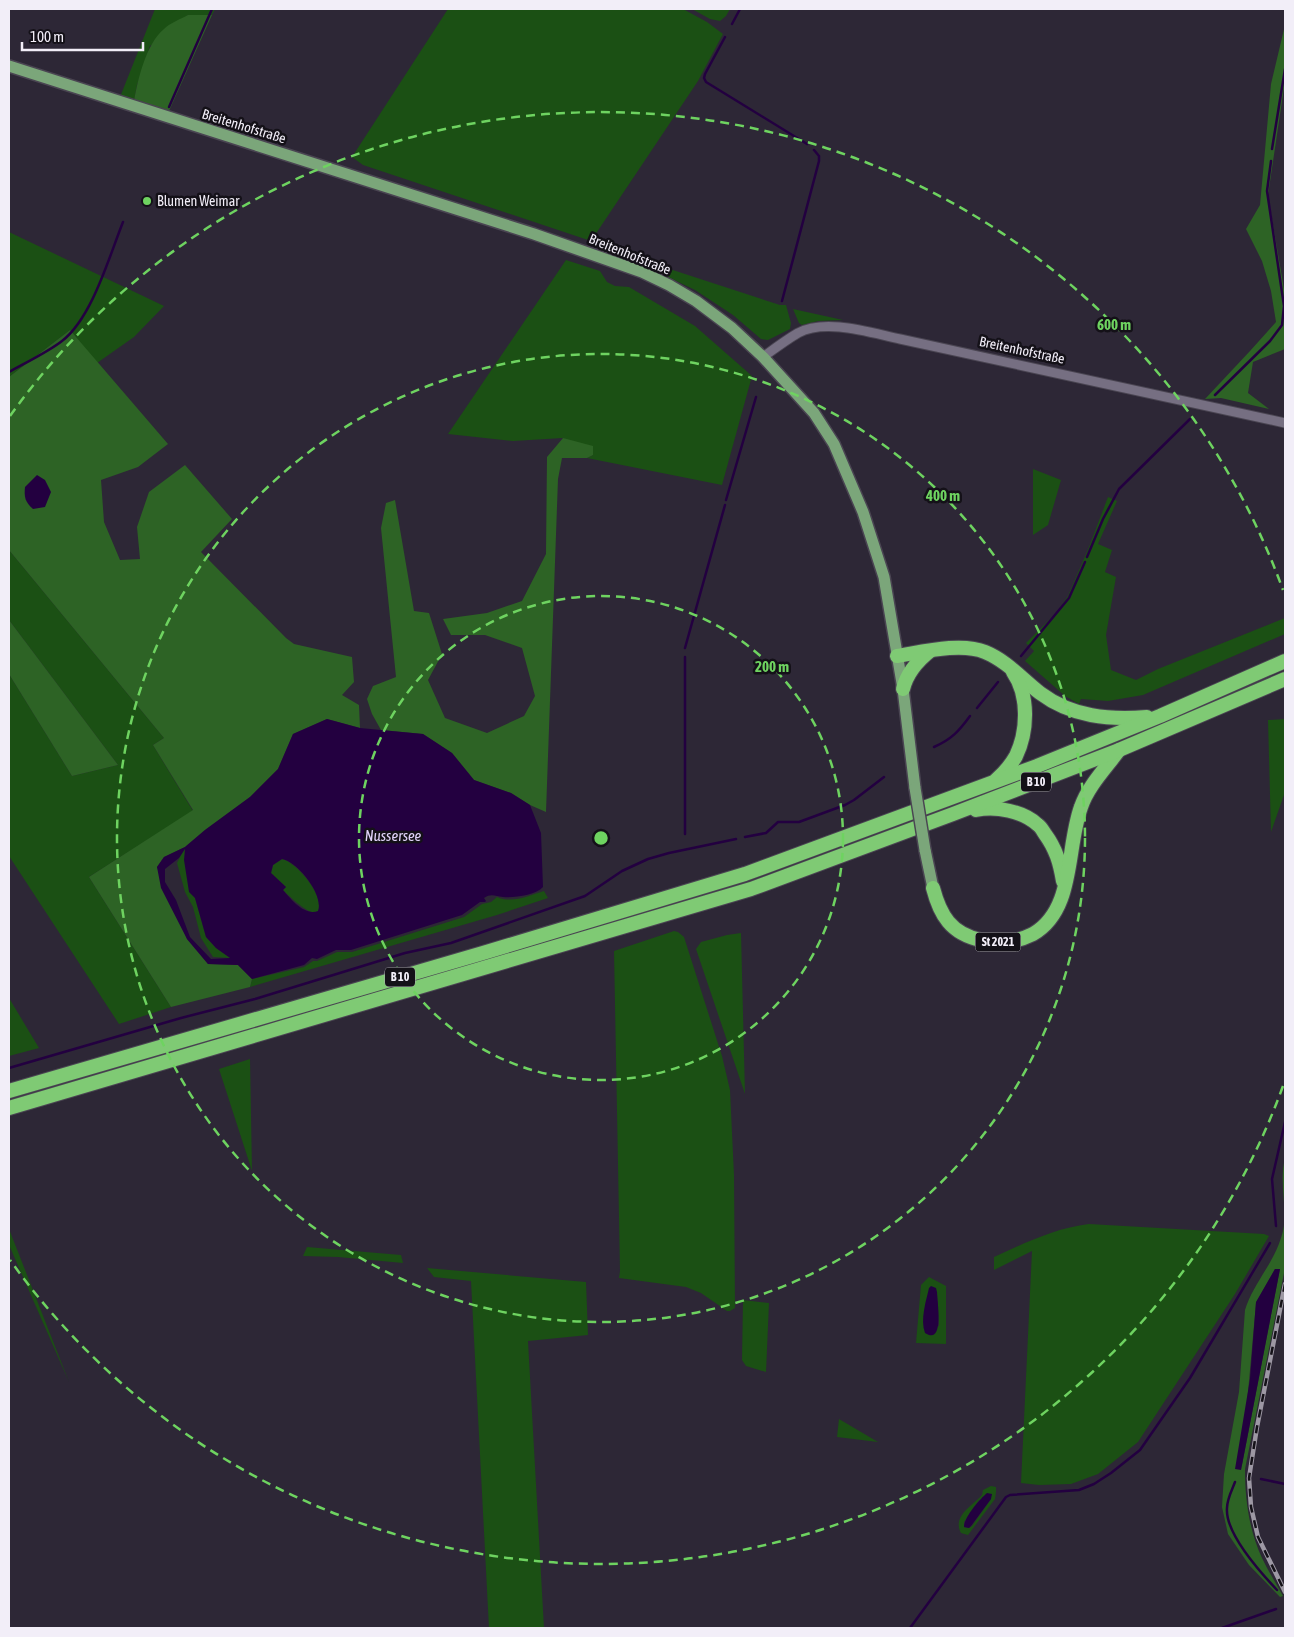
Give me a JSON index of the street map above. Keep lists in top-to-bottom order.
{
  "streets": {
    "highway": ["B 10", "St 2021"],
    "main road": ["Breitenhofstraße"]
  },
  "crossings": [
    ["Breitenhofstraße", "St 2021"]
  ],
  "water": ["Nussersee"],
  "places": ["Blumen Weimar"],
  "scale_bar": "100 m",
  "rings": ["600 m", "400 m", "200 m"]
}
